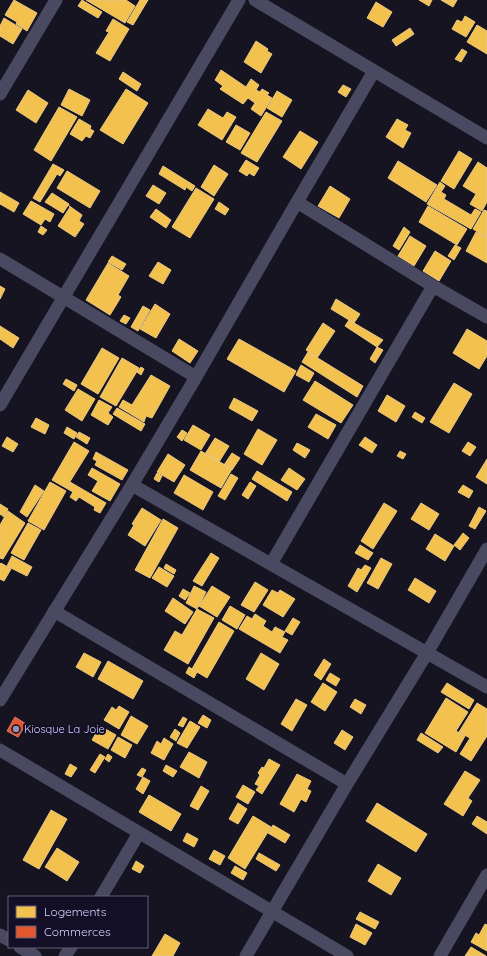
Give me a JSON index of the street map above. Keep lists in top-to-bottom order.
{
  "places": ["Kiosque La Joie"],
  "legend": ["Logements", "Commerces"]
}
